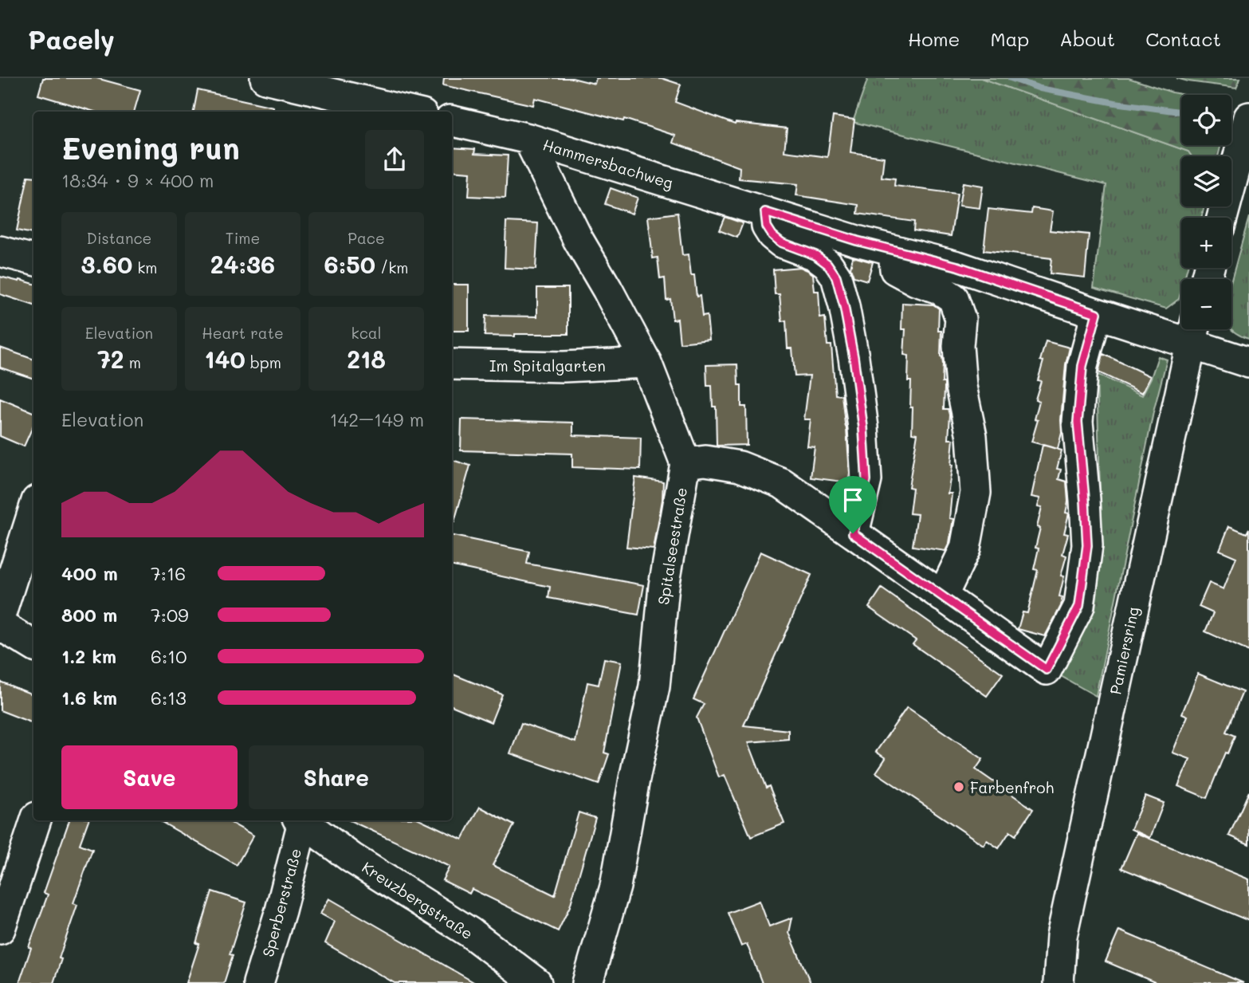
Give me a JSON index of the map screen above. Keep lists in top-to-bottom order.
{
  "streets": {
    "street": [
      "Hammersbachweg",
      "Im Spitalgarten",
      "Spitalseestraße",
      "Pamiersring",
      "Kreuzbergstraße",
      "Sperberstraße"
    ]
  },
  "crossings": [
    ["Hammersbachweg", "Spitalseestraße"],
    ["Hammersbachweg", "Pamiersring"],
    ["Im Spitalgarten", "Spitalseestraße"]
  ],
  "places": ["Farbenfroh"],
  "page": {
    "header": "Pacely",
    "nav": [
      "Home",
      "Map",
      "About",
      "Contact"
    ],
    "map_buttons": ["+", "−"],
    "heading": ["Evening run", "18:34 · 9 × 400 m"],
    "stats": [
      ["Distance", "3.60 km"],
      ["Time", "24:36"],
      ["Pace", "6:50 /km"],
      ["Elevation", "72 m"],
      ["Heart rate", "140 bpm"],
      ["kcal", "218"]
    ],
    "chart": ["Elevation", "142–149 m"],
    "list": [
      {
        "name": "400 m",
        "note": "7:16"
      },
      {
        "name": "800 m",
        "note": "7:09"
      },
      {
        "name": "1.2 km",
        "note": "6:10"
      },
      {
        "name": "1.6 km",
        "note": "6:13"
      }
    ],
    "buttons": ["Save", "Share"]
  }
}
